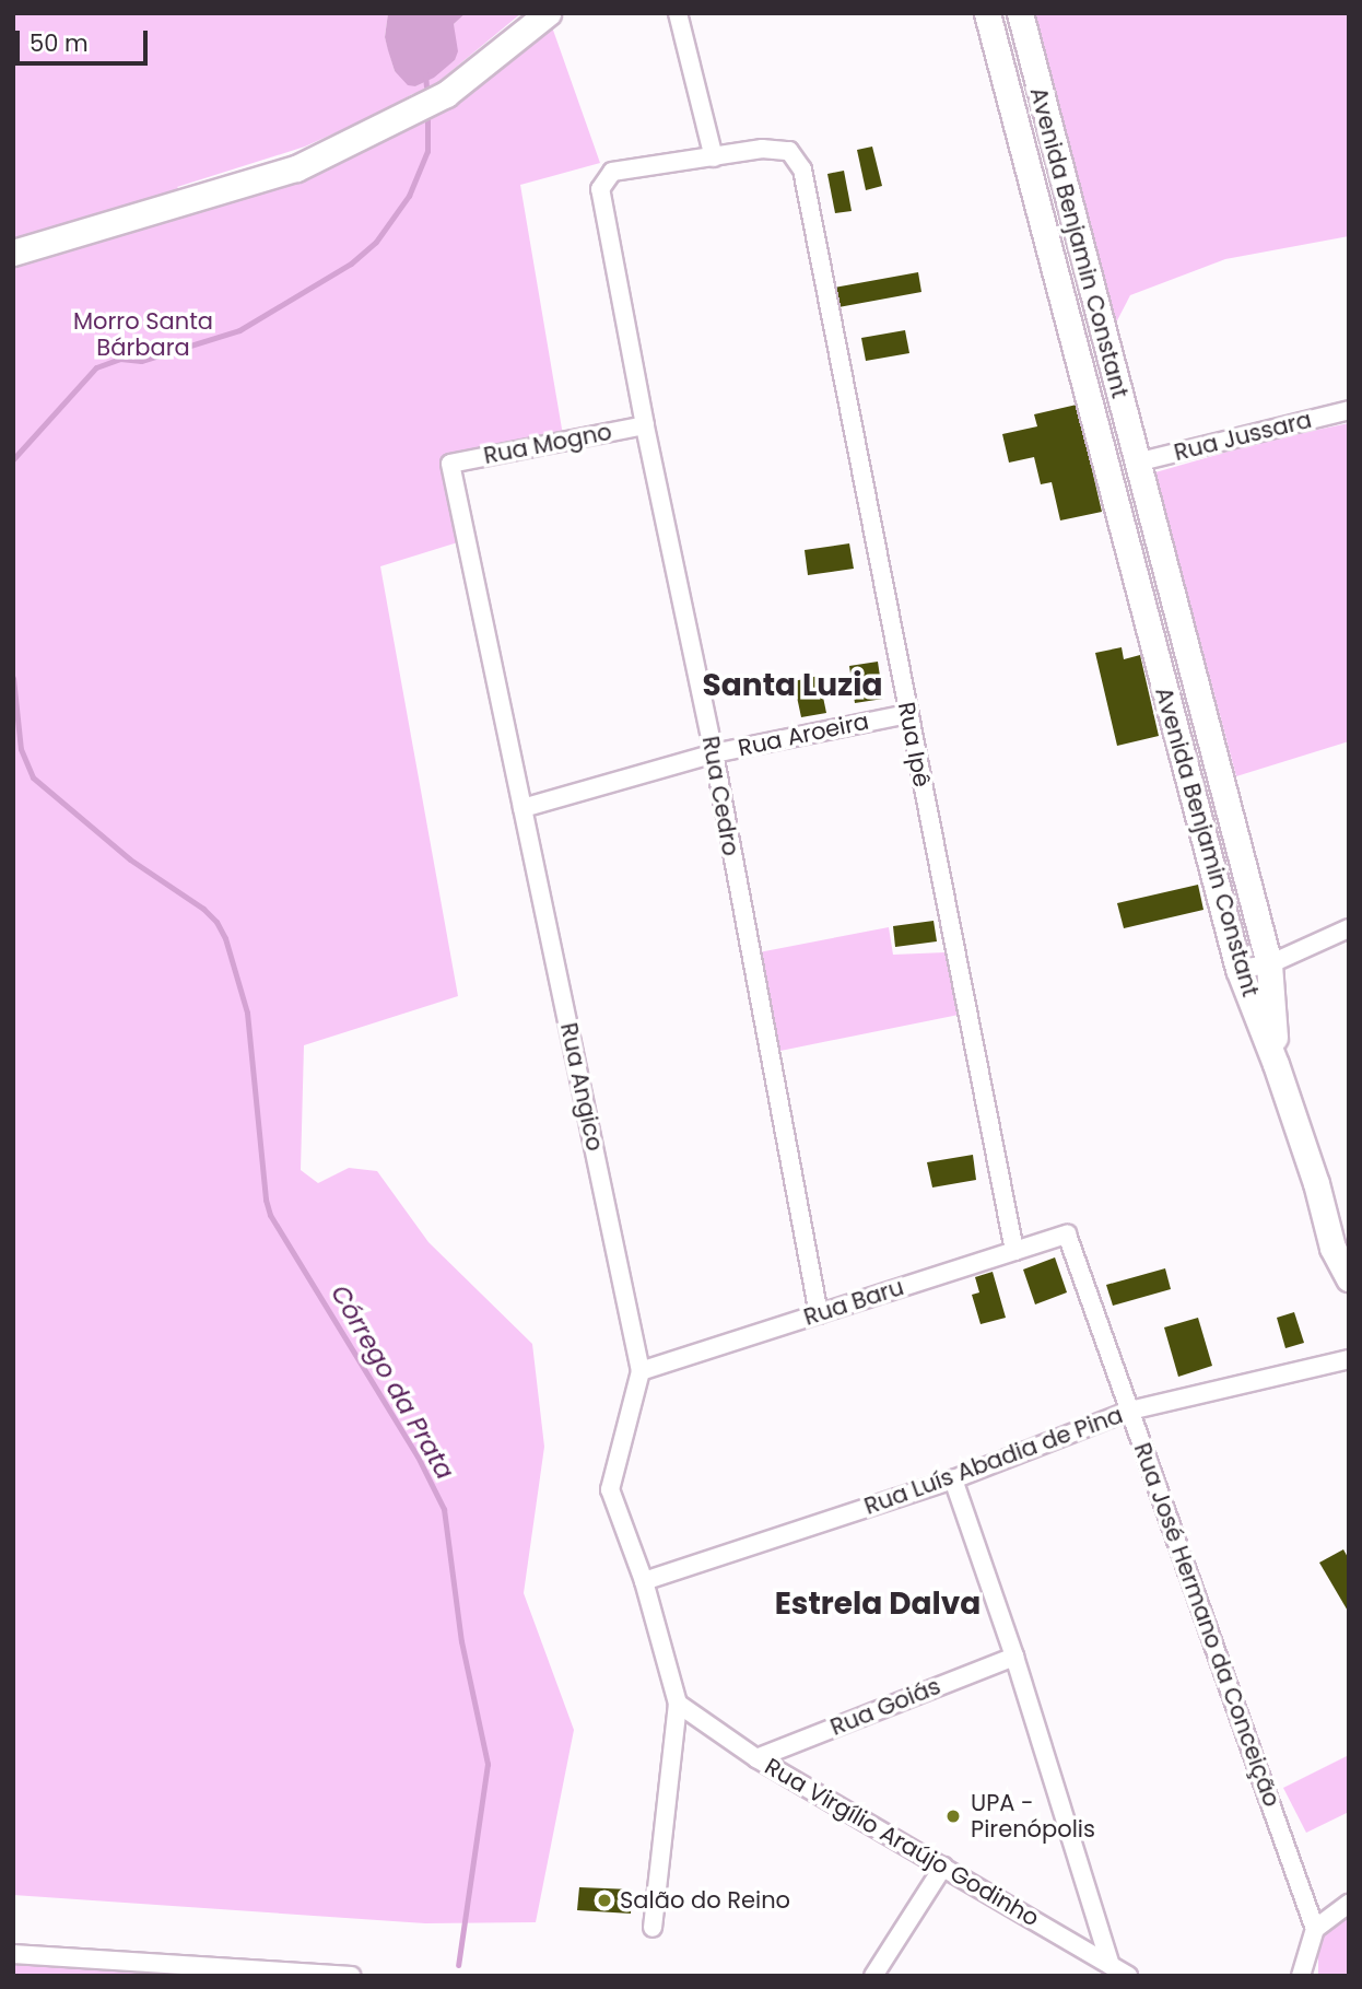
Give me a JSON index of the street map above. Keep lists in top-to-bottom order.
{
  "streets": {
    "street": [
      "Avenida Benjamin Constant",
      "Rua Jussara",
      "Rua Mogno",
      "Rua Aroeira",
      "Rua Ipê",
      "Rua Cedro",
      "Rua Angico",
      "Rua Baru",
      "Rua Luís Abadia de Pina",
      "Rua José Hermano da Conceição",
      "Rua Goiás",
      "Rua Virgílio Araújo Godinho"
    ]
  },
  "crossings": [
    ["Avenida Benjamin Constant", "Rua Jussara"],
    ["Rua Mogno", "Rua Cedro"],
    ["Rua Mogno", "Rua Angico"],
    ["Rua Aroeira", "Rua Ipê"],
    ["Rua Aroeira", "Rua Cedro"],
    ["Rua Aroeira", "Rua Angico"],
    ["Rua Ipê", "Rua Cedro"],
    ["Rua Ipê", "Rua Baru"],
    ["Rua Cedro", "Rua Baru"],
    ["Rua Angico", "Rua Baru"],
    ["Rua Angico", "Rua Luís Abadia de Pina"],
    ["Rua Angico", "Rua Virgílio Araújo Godinho"],
    ["Rua Baru", "Rua José Hermano da Conceição"],
    ["Rua Luís Abadia de Pina", "Rua José Hermano da Conceição"],
    ["Rua Goiás", "Rua Virgílio Araújo Godinho"]
  ],
  "districts": ["Santa Luzia", "Estrela Dalva"],
  "water": ["Córrego da Prata"],
  "parks": ["Morro Santa Bárbara"],
  "places": ["UPA - Pirenópolis", "Salão do Reino"],
  "scale_bar": "50 m"
}
